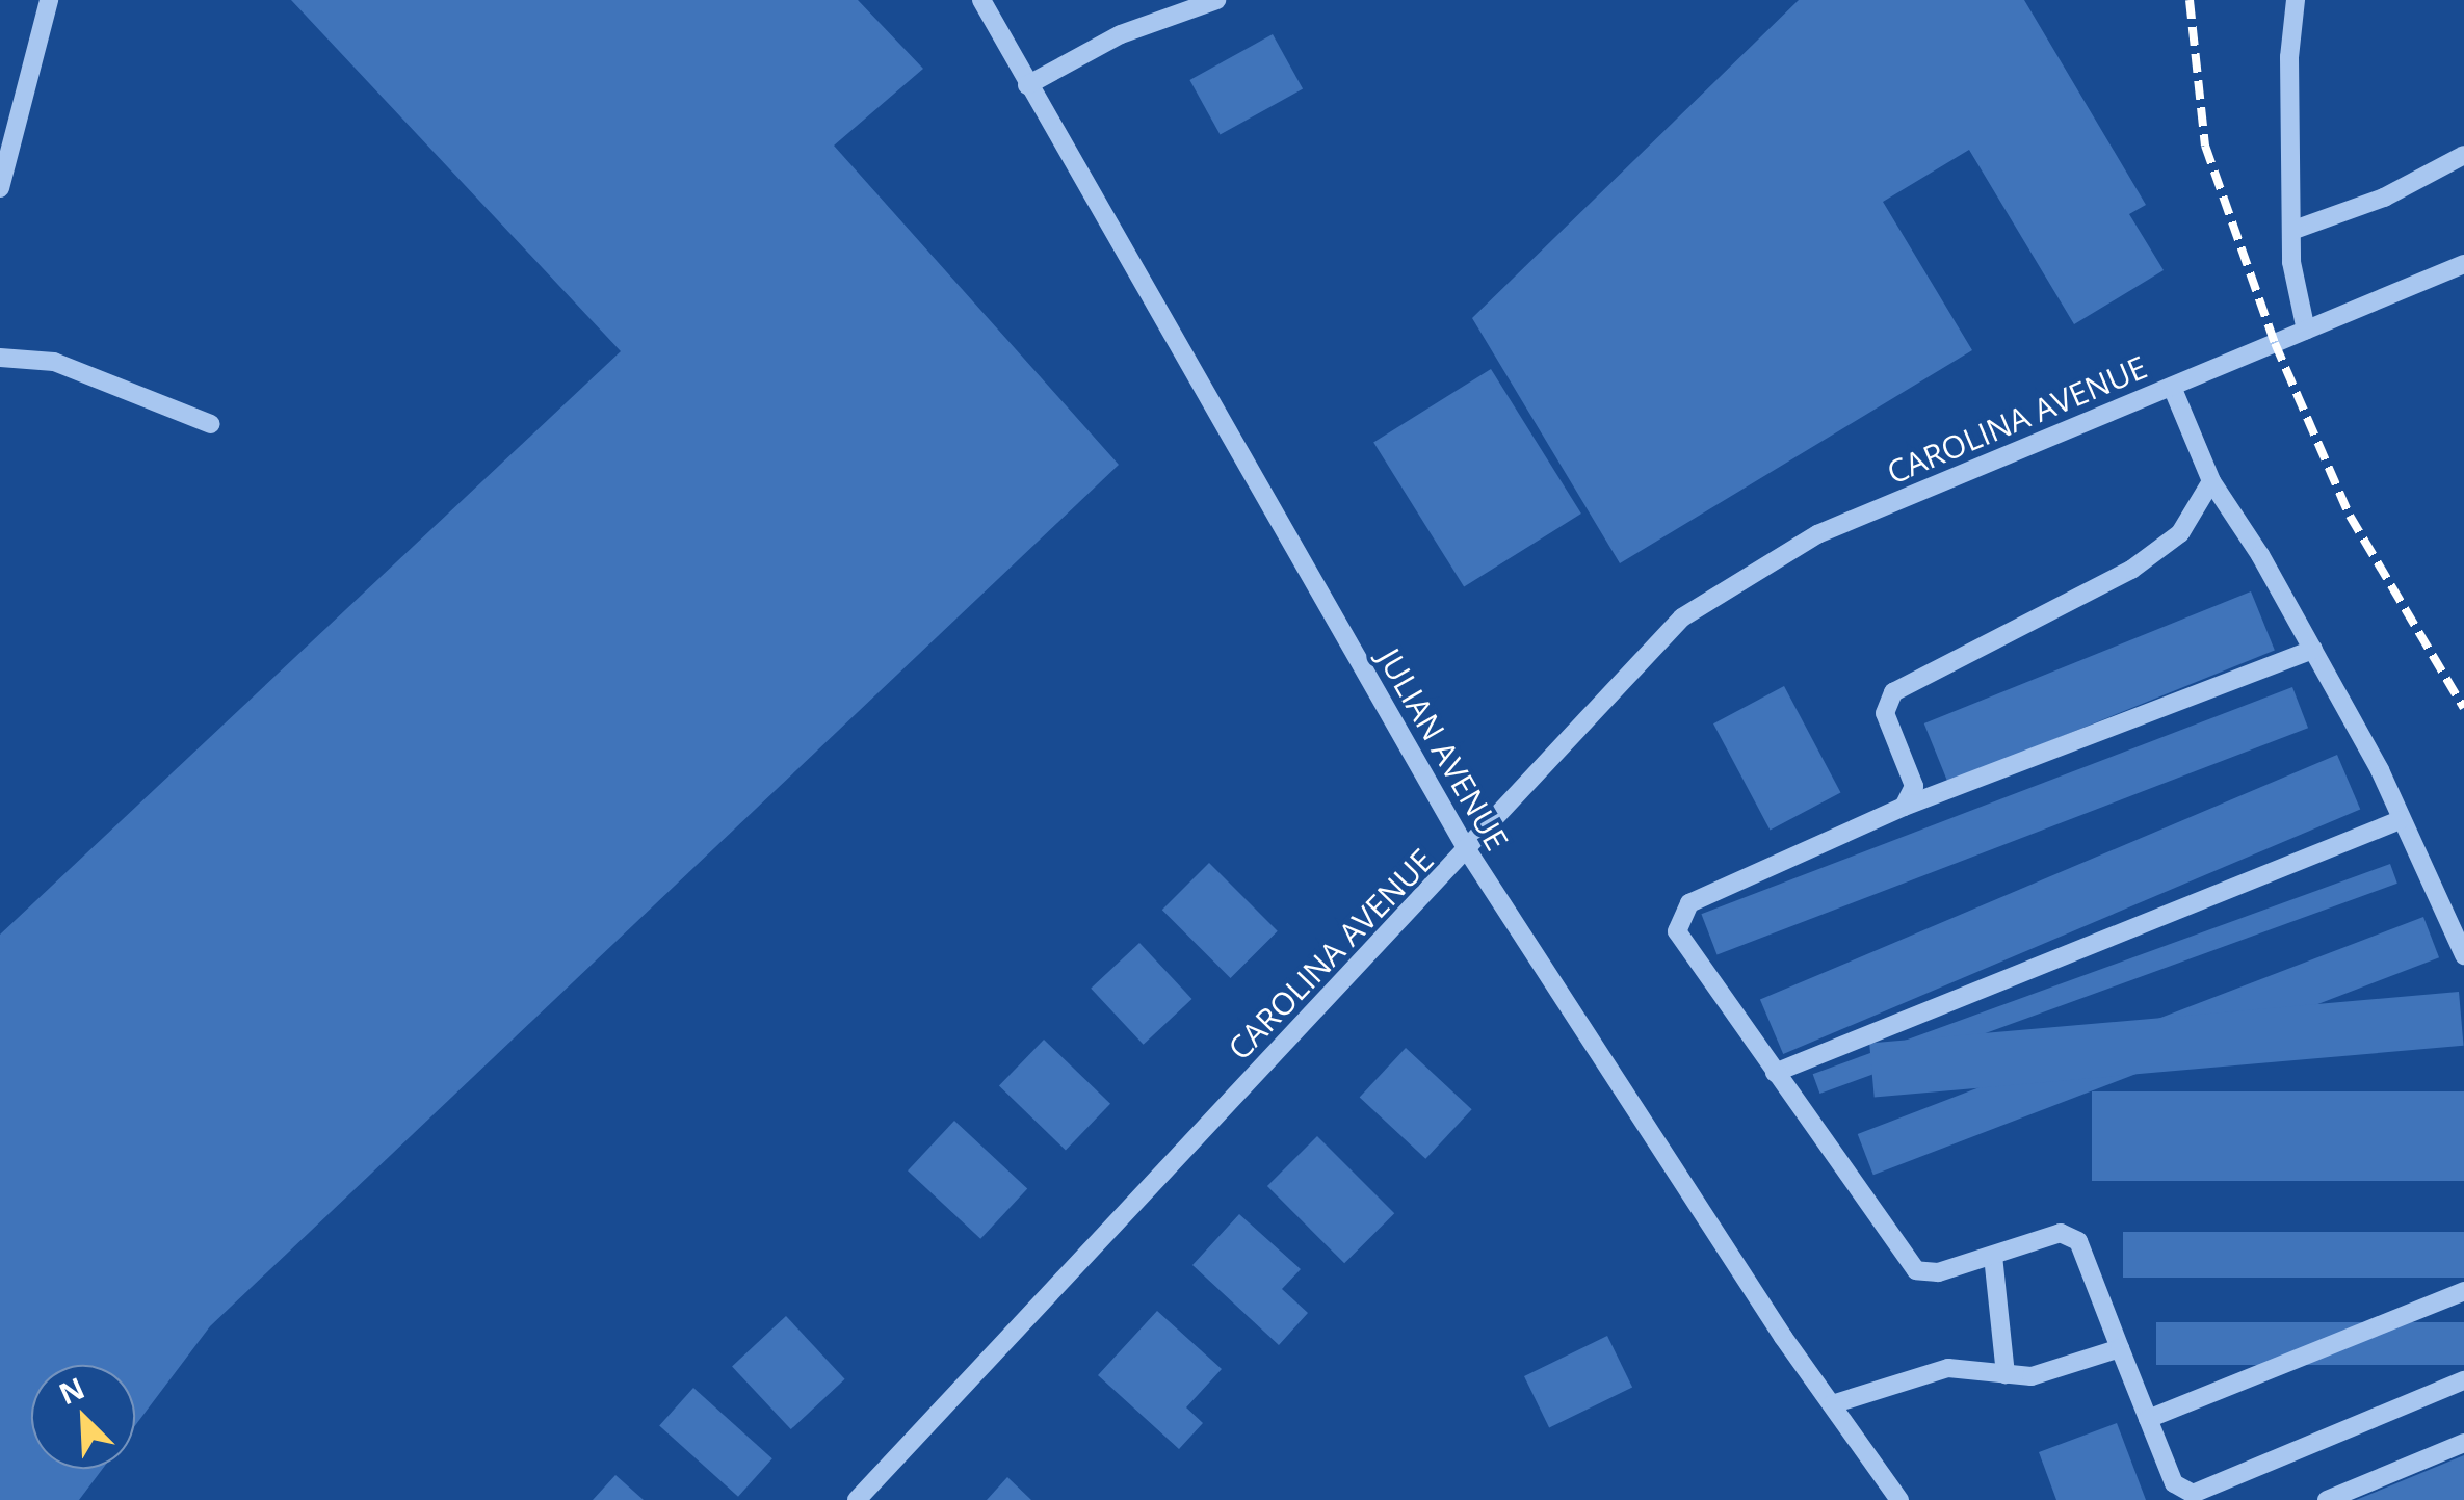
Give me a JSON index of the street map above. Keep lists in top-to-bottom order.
{
  "streets": {
    "street": ["CAROLINA AVENUE", "JULIAN AVENUE"]
  },
  "crossings": [
    ["CAROLINA AVENUE", "JULIAN AVENUE"]
  ],
  "north": "top left"
}
